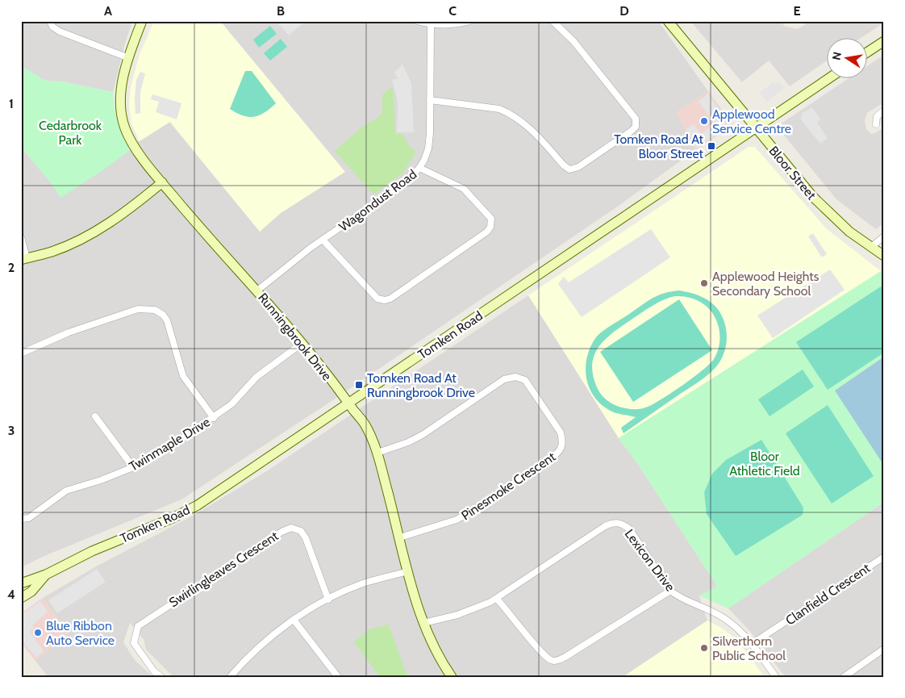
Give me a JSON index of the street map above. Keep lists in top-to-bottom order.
{
  "streets": {
    "street": [
      "Bloor Street",
      "Wagondust Road",
      "Tomken Road",
      "Runningbrook Drive",
      "Twinmaple Drive",
      "Pinesmoke Crescent",
      "Lexicon Drive",
      "Swirlingleaves Crescent",
      "Clanfield Crescent"
    ]
  },
  "crossings": [
    ["Bloor Street", "Tomken Road"],
    ["Wagondust Road", "Runningbrook Drive"],
    ["Tomken Road", "Runningbrook Drive"],
    ["Runningbrook Drive", "Twinmaple Drive"],
    ["Runningbrook Drive", "Pinesmoke Crescent"],
    ["Runningbrook Drive", "Lexicon Drive"],
    ["Lexicon Drive", "Clanfield Crescent"]
  ],
  "parks": ["Cedarbrook Park", "Bloor Athletic Field"],
  "places": {
    "other": [
      "Applewood Service Centre",
      "Applewood Heights Secondary School",
      "Blue Ribbon Auto Service",
      "Silverthorn Public School"
    ],
    "transit": ["Tomken Road At Bloor Street", "Tomken Road At Runningbrook Drive"]
  },
  "north": "left",
  "grid": {
    "columns": [
      "A",
      "B",
      "C",
      "D",
      "E"
    ],
    "rows": [
      "1",
      "2",
      "3",
      "4"
    ]
  }
}
